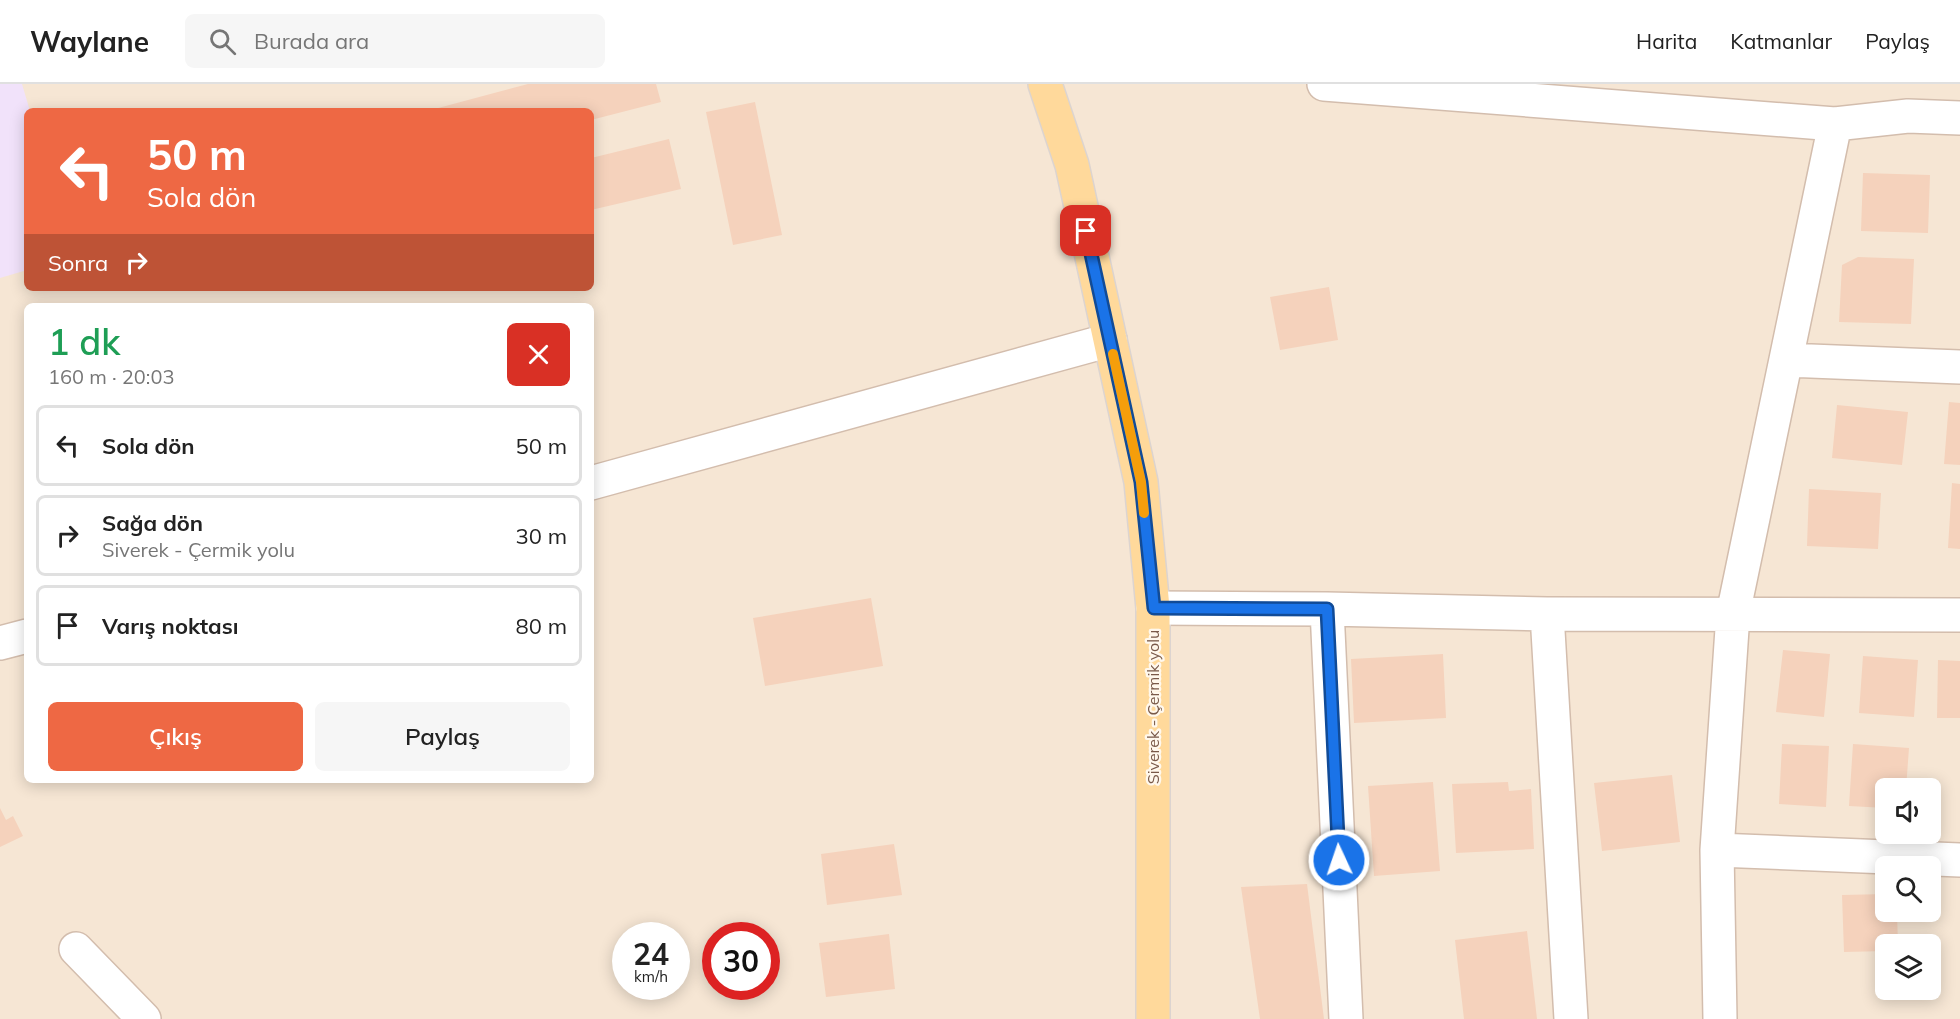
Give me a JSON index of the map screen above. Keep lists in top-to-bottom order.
{
  "streets": {
    "main road": ["Siverek - Çermik yolu"]
  },
  "page": {
    "header": "Waylane",
    "search": "Burada ara",
    "nav": ["Harita", "Katmanlar", "Paylaş"],
    "turn": ["50 m", "Sola dön"],
    "then": "Sonra",
    "heading": ["1 dk", "160 m · 20:03"],
    "list": [
      {
        "name": "Sola dön",
        "value": "50 m"
      },
      {
        "name": "Sağa dön",
        "note": "Siverek - Çermik yolu",
        "value": "30 m"
      },
      {
        "name": "Varış noktası",
        "value": "80 m"
      }
    ],
    "buttons": ["Çıkış", "Paylaş"],
    "speed": "24 km/h",
    "limit": "30"
  }
}
